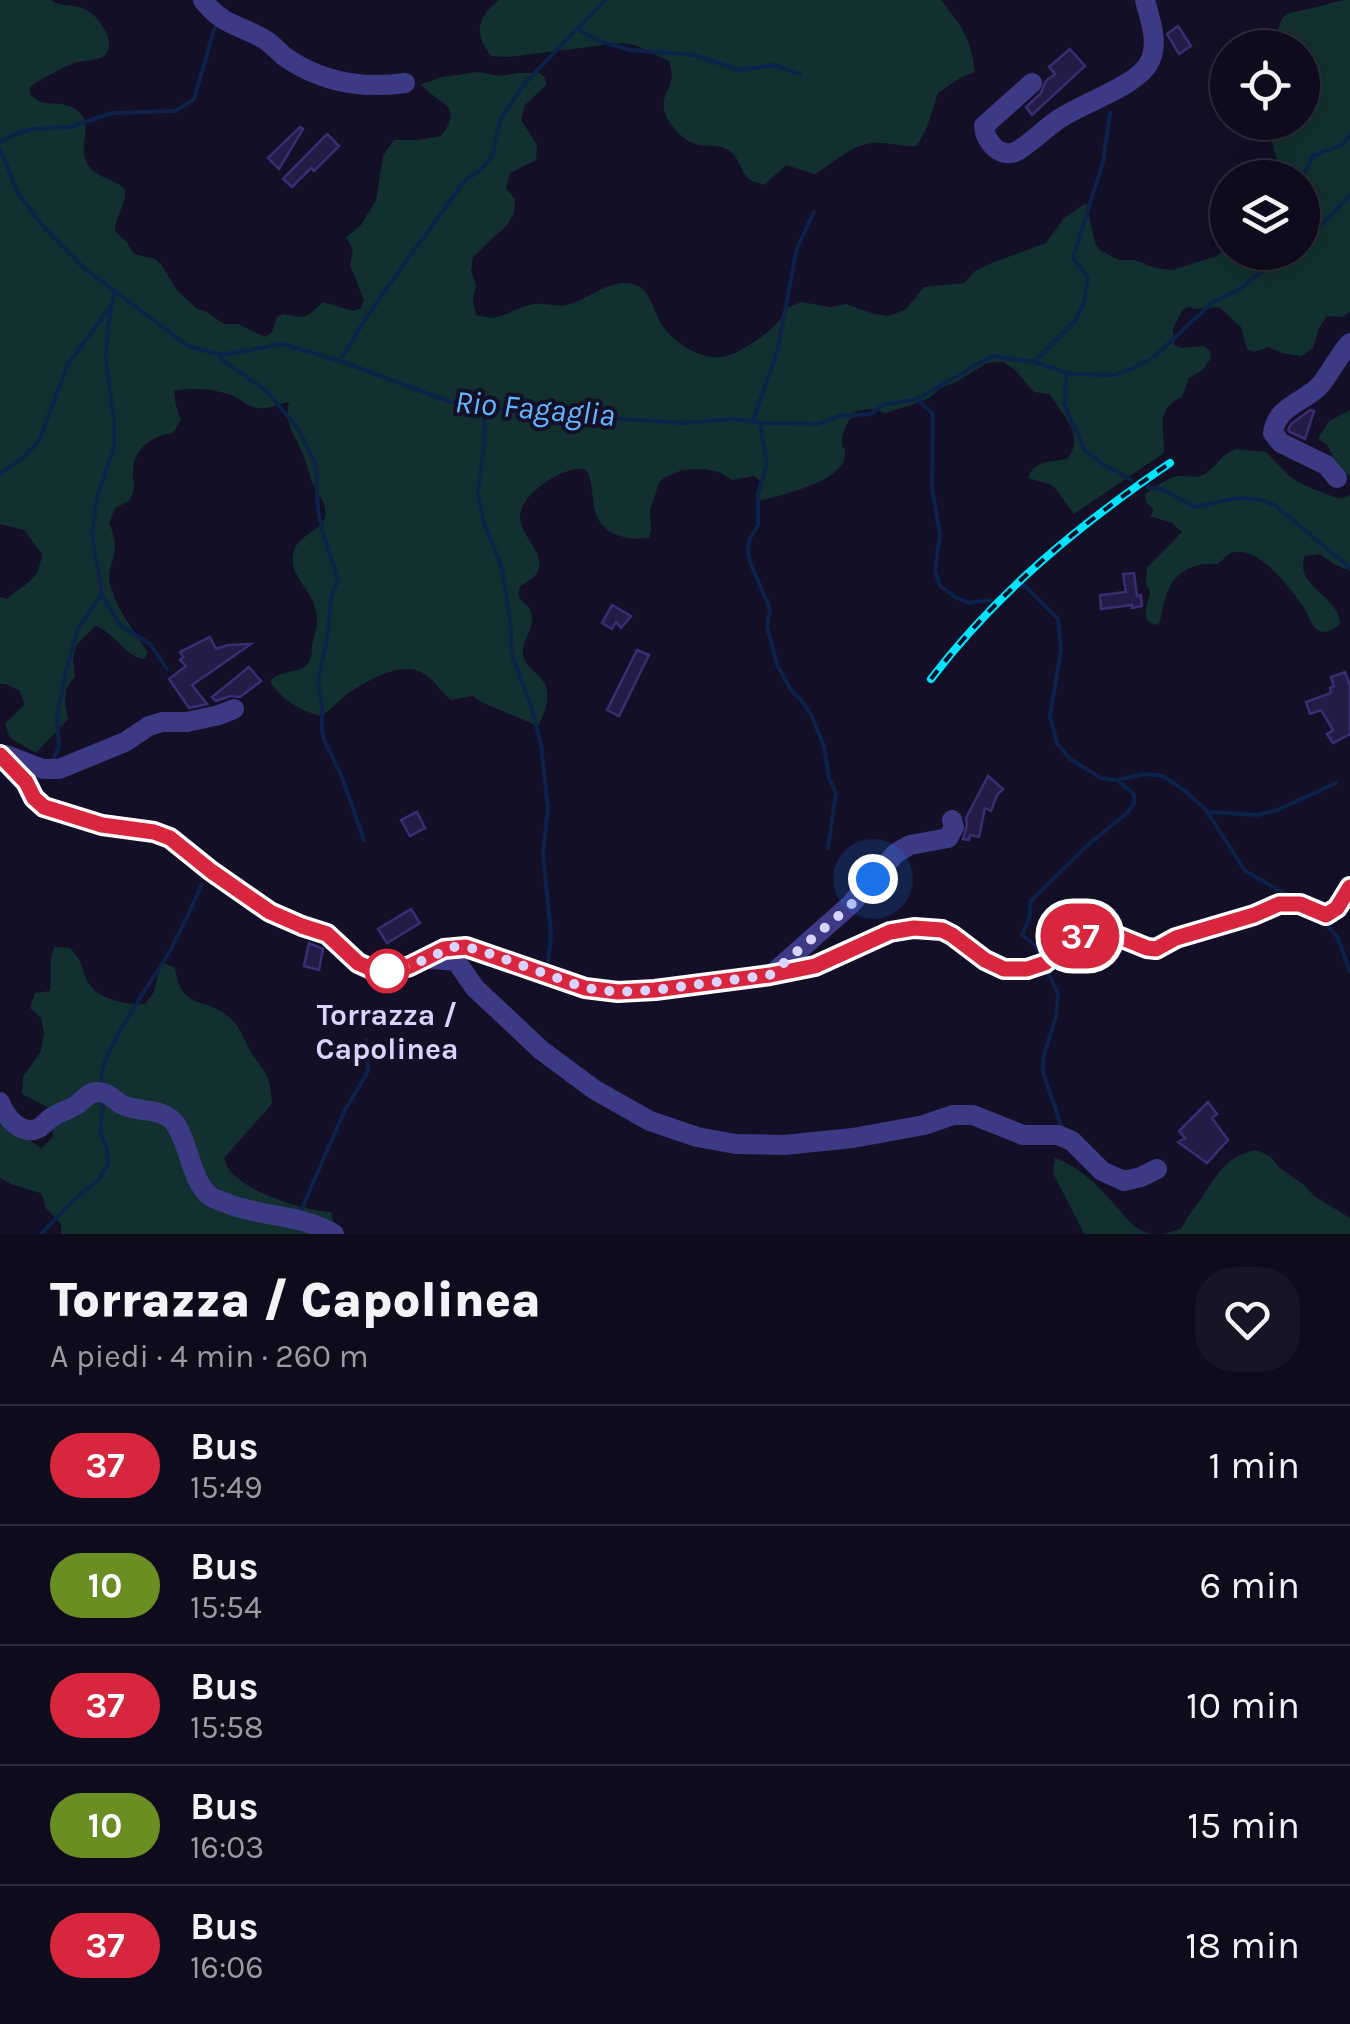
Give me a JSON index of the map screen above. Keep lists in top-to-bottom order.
{
  "water": ["Rio Fagaglia"],
  "places": ["Torrazza / Capolinea"],
  "lines": ["bus line 37"],
  "page": {
    "on_map": "37",
    "heading": ["Torrazza / Capolinea", "A piedi · 4 min · 260 m"],
    "list": [
      {
        "mark": "37",
        "name": "Bus",
        "note": "15:49",
        "value": "1 min"
      },
      {
        "mark": "10",
        "name": "Bus",
        "note": "15:54",
        "value": "6 min"
      },
      {
        "mark": "37",
        "name": "Bus",
        "note": "15:58",
        "value": "10 min"
      },
      {
        "mark": "10",
        "name": "Bus",
        "note": "16:03",
        "value": "15 min"
      },
      {
        "mark": "37",
        "name": "Bus",
        "note": "16:06",
        "value": "18 min"
      }
    ]
  }
}
